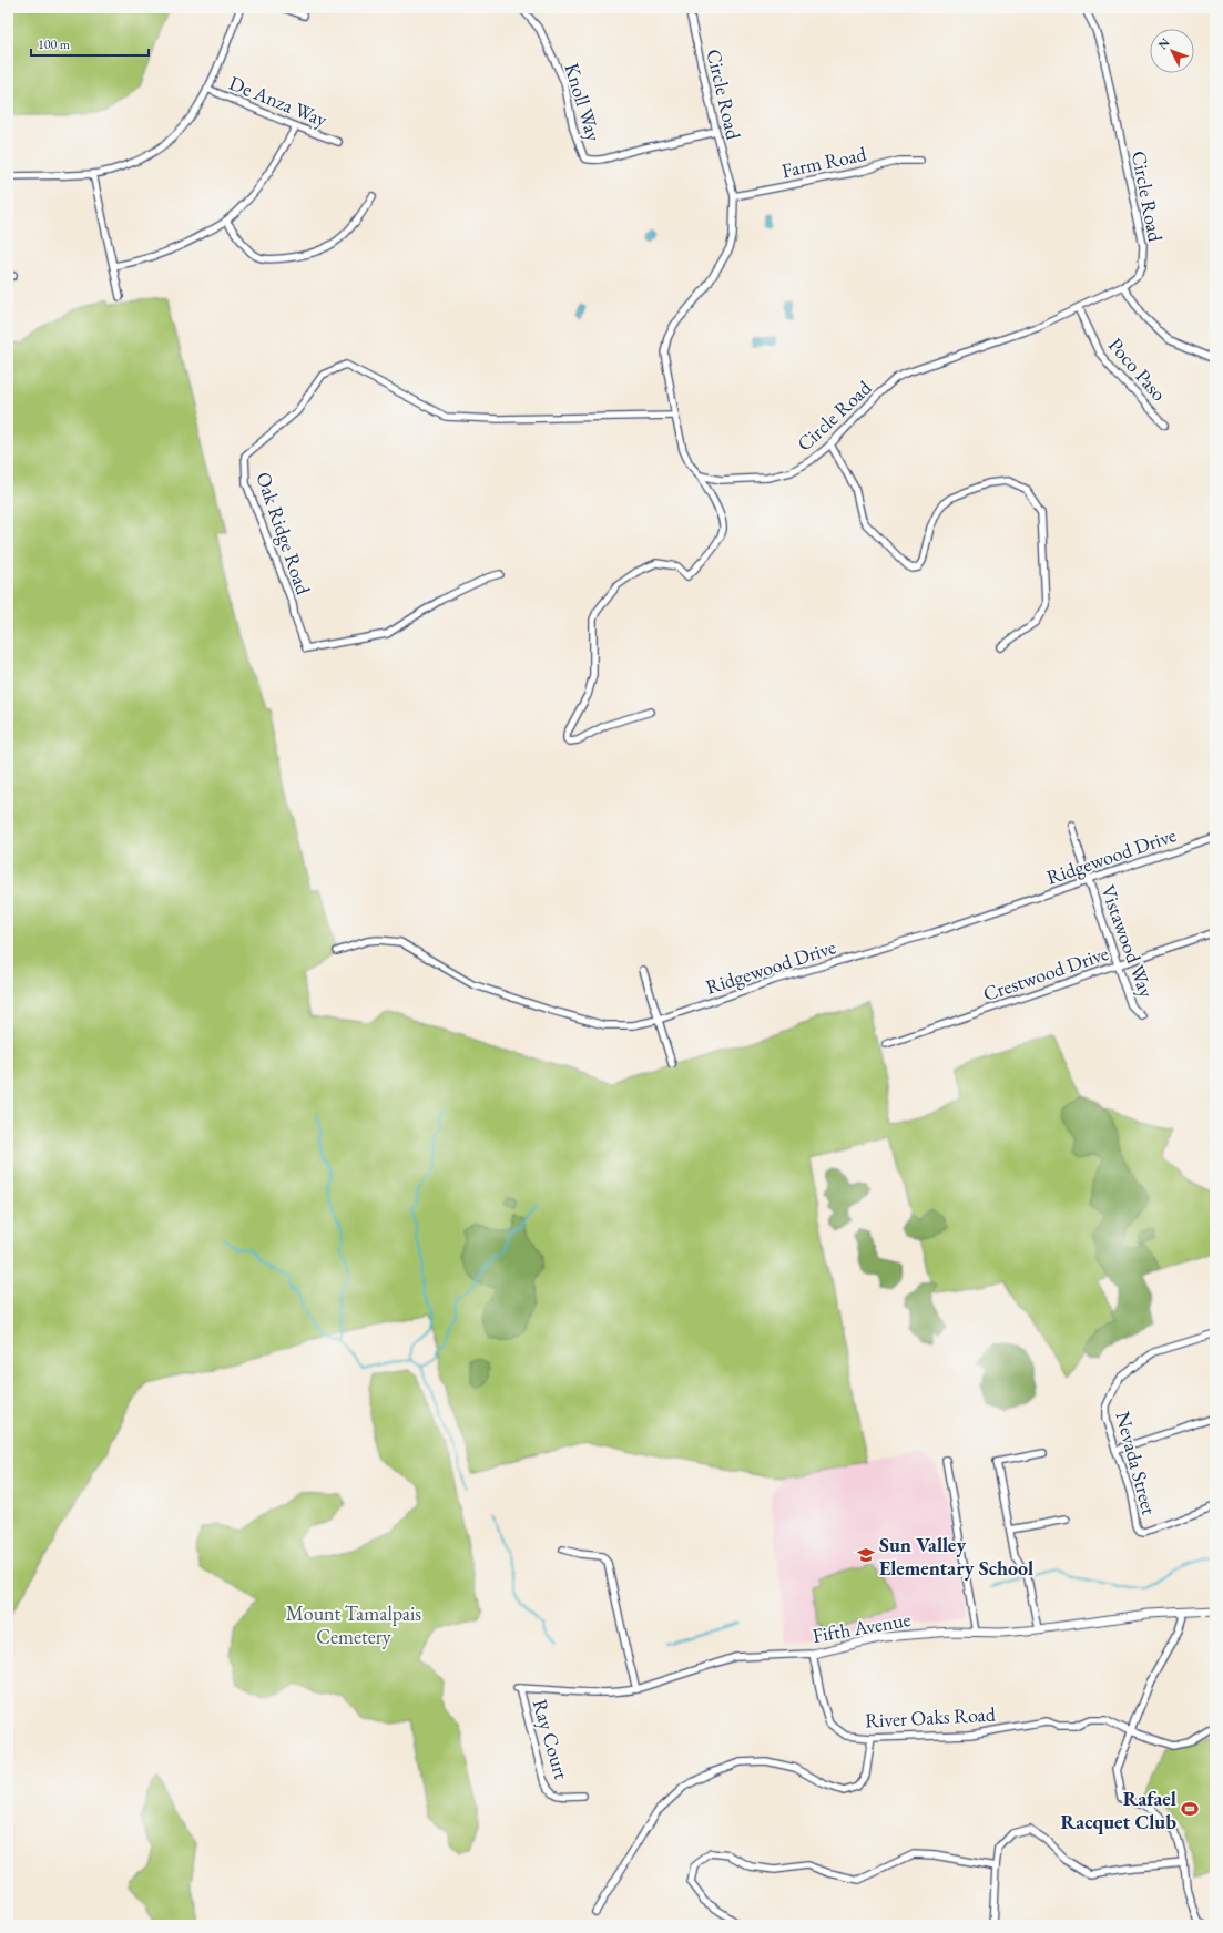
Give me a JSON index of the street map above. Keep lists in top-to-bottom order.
{
  "streets": {
    "street": [
      "Circle Road",
      "De Anza Way",
      "Knoll Way",
      "Farm Road",
      "Poco Paso",
      "Oak Ridge Road",
      "Ridgewood Drive",
      "Vistawood Way",
      "Crestwood Drive",
      "Nevada Street",
      "Fifth Avenue",
      "River Oaks Road",
      "Ray Court"
    ]
  },
  "crossings": [
    ["Circle Road", "Knoll Way"],
    ["Circle Road", "Farm Road"],
    ["Circle Road", "Poco Paso"],
    ["Circle Road", "Oak Ridge Road"],
    ["Ridgewood Drive", "Vistawood Way"],
    ["Vistawood Way", "Crestwood Drive"],
    ["Fifth Avenue", "River Oaks Road"],
    ["Fifth Avenue", "Ray Court"]
  ],
  "parks": ["Mount Tamalpais Cemetery"],
  "places": {
    "school or university": ["Sun Valley Elementary School"],
    "sports": ["Rafael Racquet Club"]
  },
  "scale_bar": "100 m",
  "north": "top left"
}
